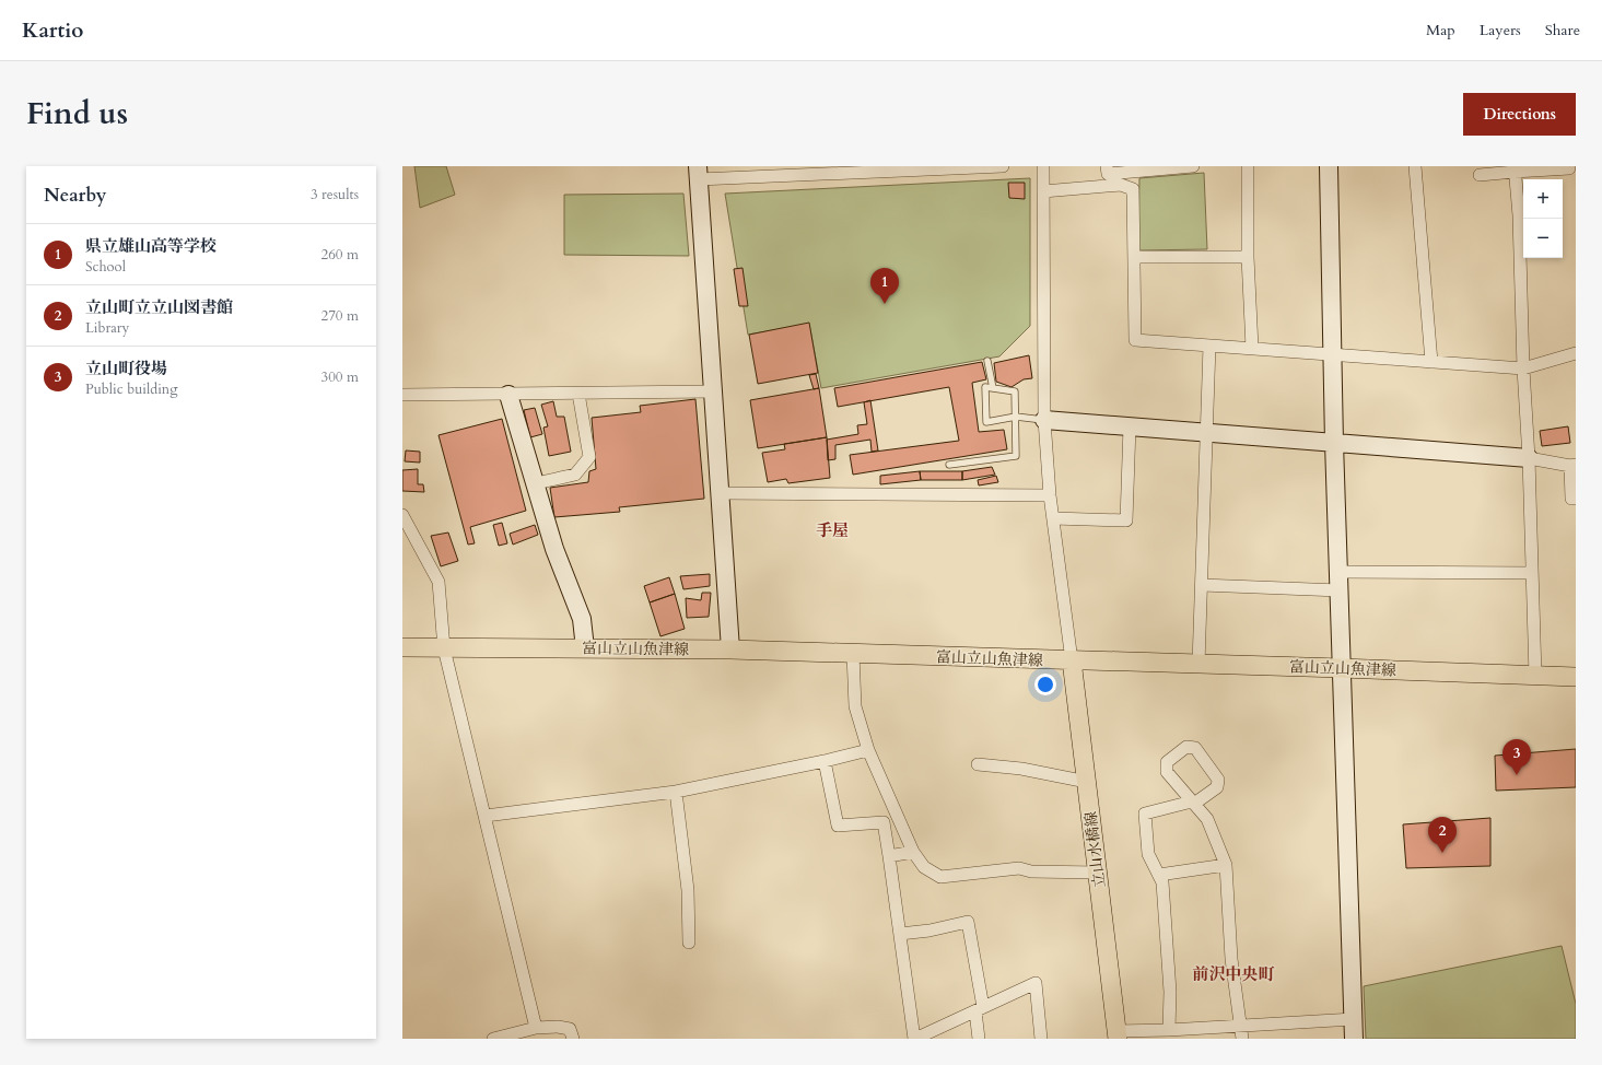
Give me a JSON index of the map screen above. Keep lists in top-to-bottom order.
{
  "streets": {
    "main road": ["富山立山魚津線", "立山水橋線"]
  },
  "crossings": [
    ["富山立山魚津線", "立山水橋線"]
  ],
  "districts": ["手屋", "前沢中央町"],
  "page": {
    "header": "Kartio",
    "nav": ["Map", "Layers", "Share"],
    "title": "Find us",
    "buttons": "Directions",
    "heading": ["Nearby", "3 results"],
    "map_buttons": ["+", "−"],
    "list": [
      {
        "mark": "1",
        "name": "県立雄山高等学校",
        "note": "School",
        "value": "260 m"
      },
      {
        "mark": "2",
        "name": "立山町立立山図書館",
        "note": "Library",
        "value": "270 m"
      },
      {
        "mark": "3",
        "name": "立山町役場",
        "note": "Public building",
        "value": "300 m"
      }
    ],
    "pins": ["1", "3", "2"]
  }
}
